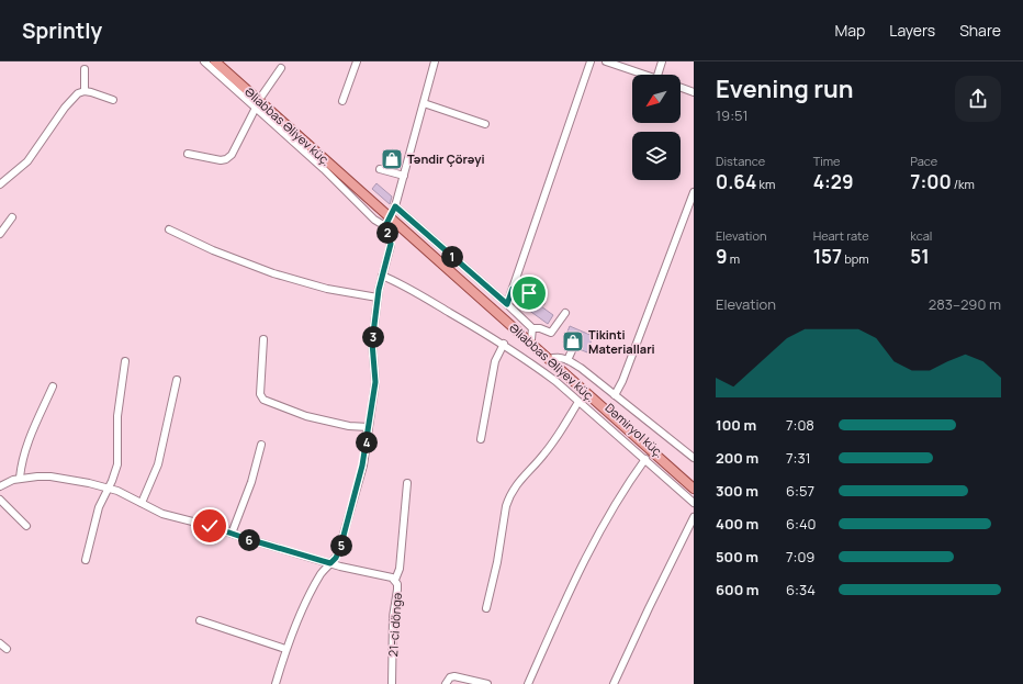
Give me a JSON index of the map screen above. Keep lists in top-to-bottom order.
{
  "streets": {
    "main road": ["Əliabbas Əliyev küç.", "Dəmiryol küç."],
    "street": ["21-ci döngə"]
  },
  "crossings": [
    ["Əliabbas Əliyev küç.", "Dəmiryol küç."]
  ],
  "places": {
    "shop": ["Təndir Çörəyi", "Tikinti Materiallari"]
  },
  "north": "bottom left",
  "page": {
    "header": "Sprintly",
    "nav": ["Map", "Layers", "Share"],
    "heading": ["Evening run", "19:51"],
    "stats": [
      ["Distance", "0.64 km"],
      ["Time", "4:29"],
      ["Pace", "7:00 /km"],
      ["Elevation", "9 m"],
      ["Heart rate", "157 bpm"],
      ["kcal", "51"]
    ],
    "pins": [
      "2",
      "1",
      "3",
      "4",
      "6",
      "5"
    ],
    "chart": ["Elevation", "283–290 m"],
    "list": [
      {
        "name": "100 m",
        "note": "7:08"
      },
      {
        "name": "200 m",
        "note": "7:31"
      },
      {
        "name": "300 m",
        "note": "6:57"
      },
      {
        "name": "400 m",
        "note": "6:40"
      },
      {
        "name": "500 m",
        "note": "7:09"
      },
      {
        "name": "600 m",
        "note": "6:34"
      }
    ]
  }
}
